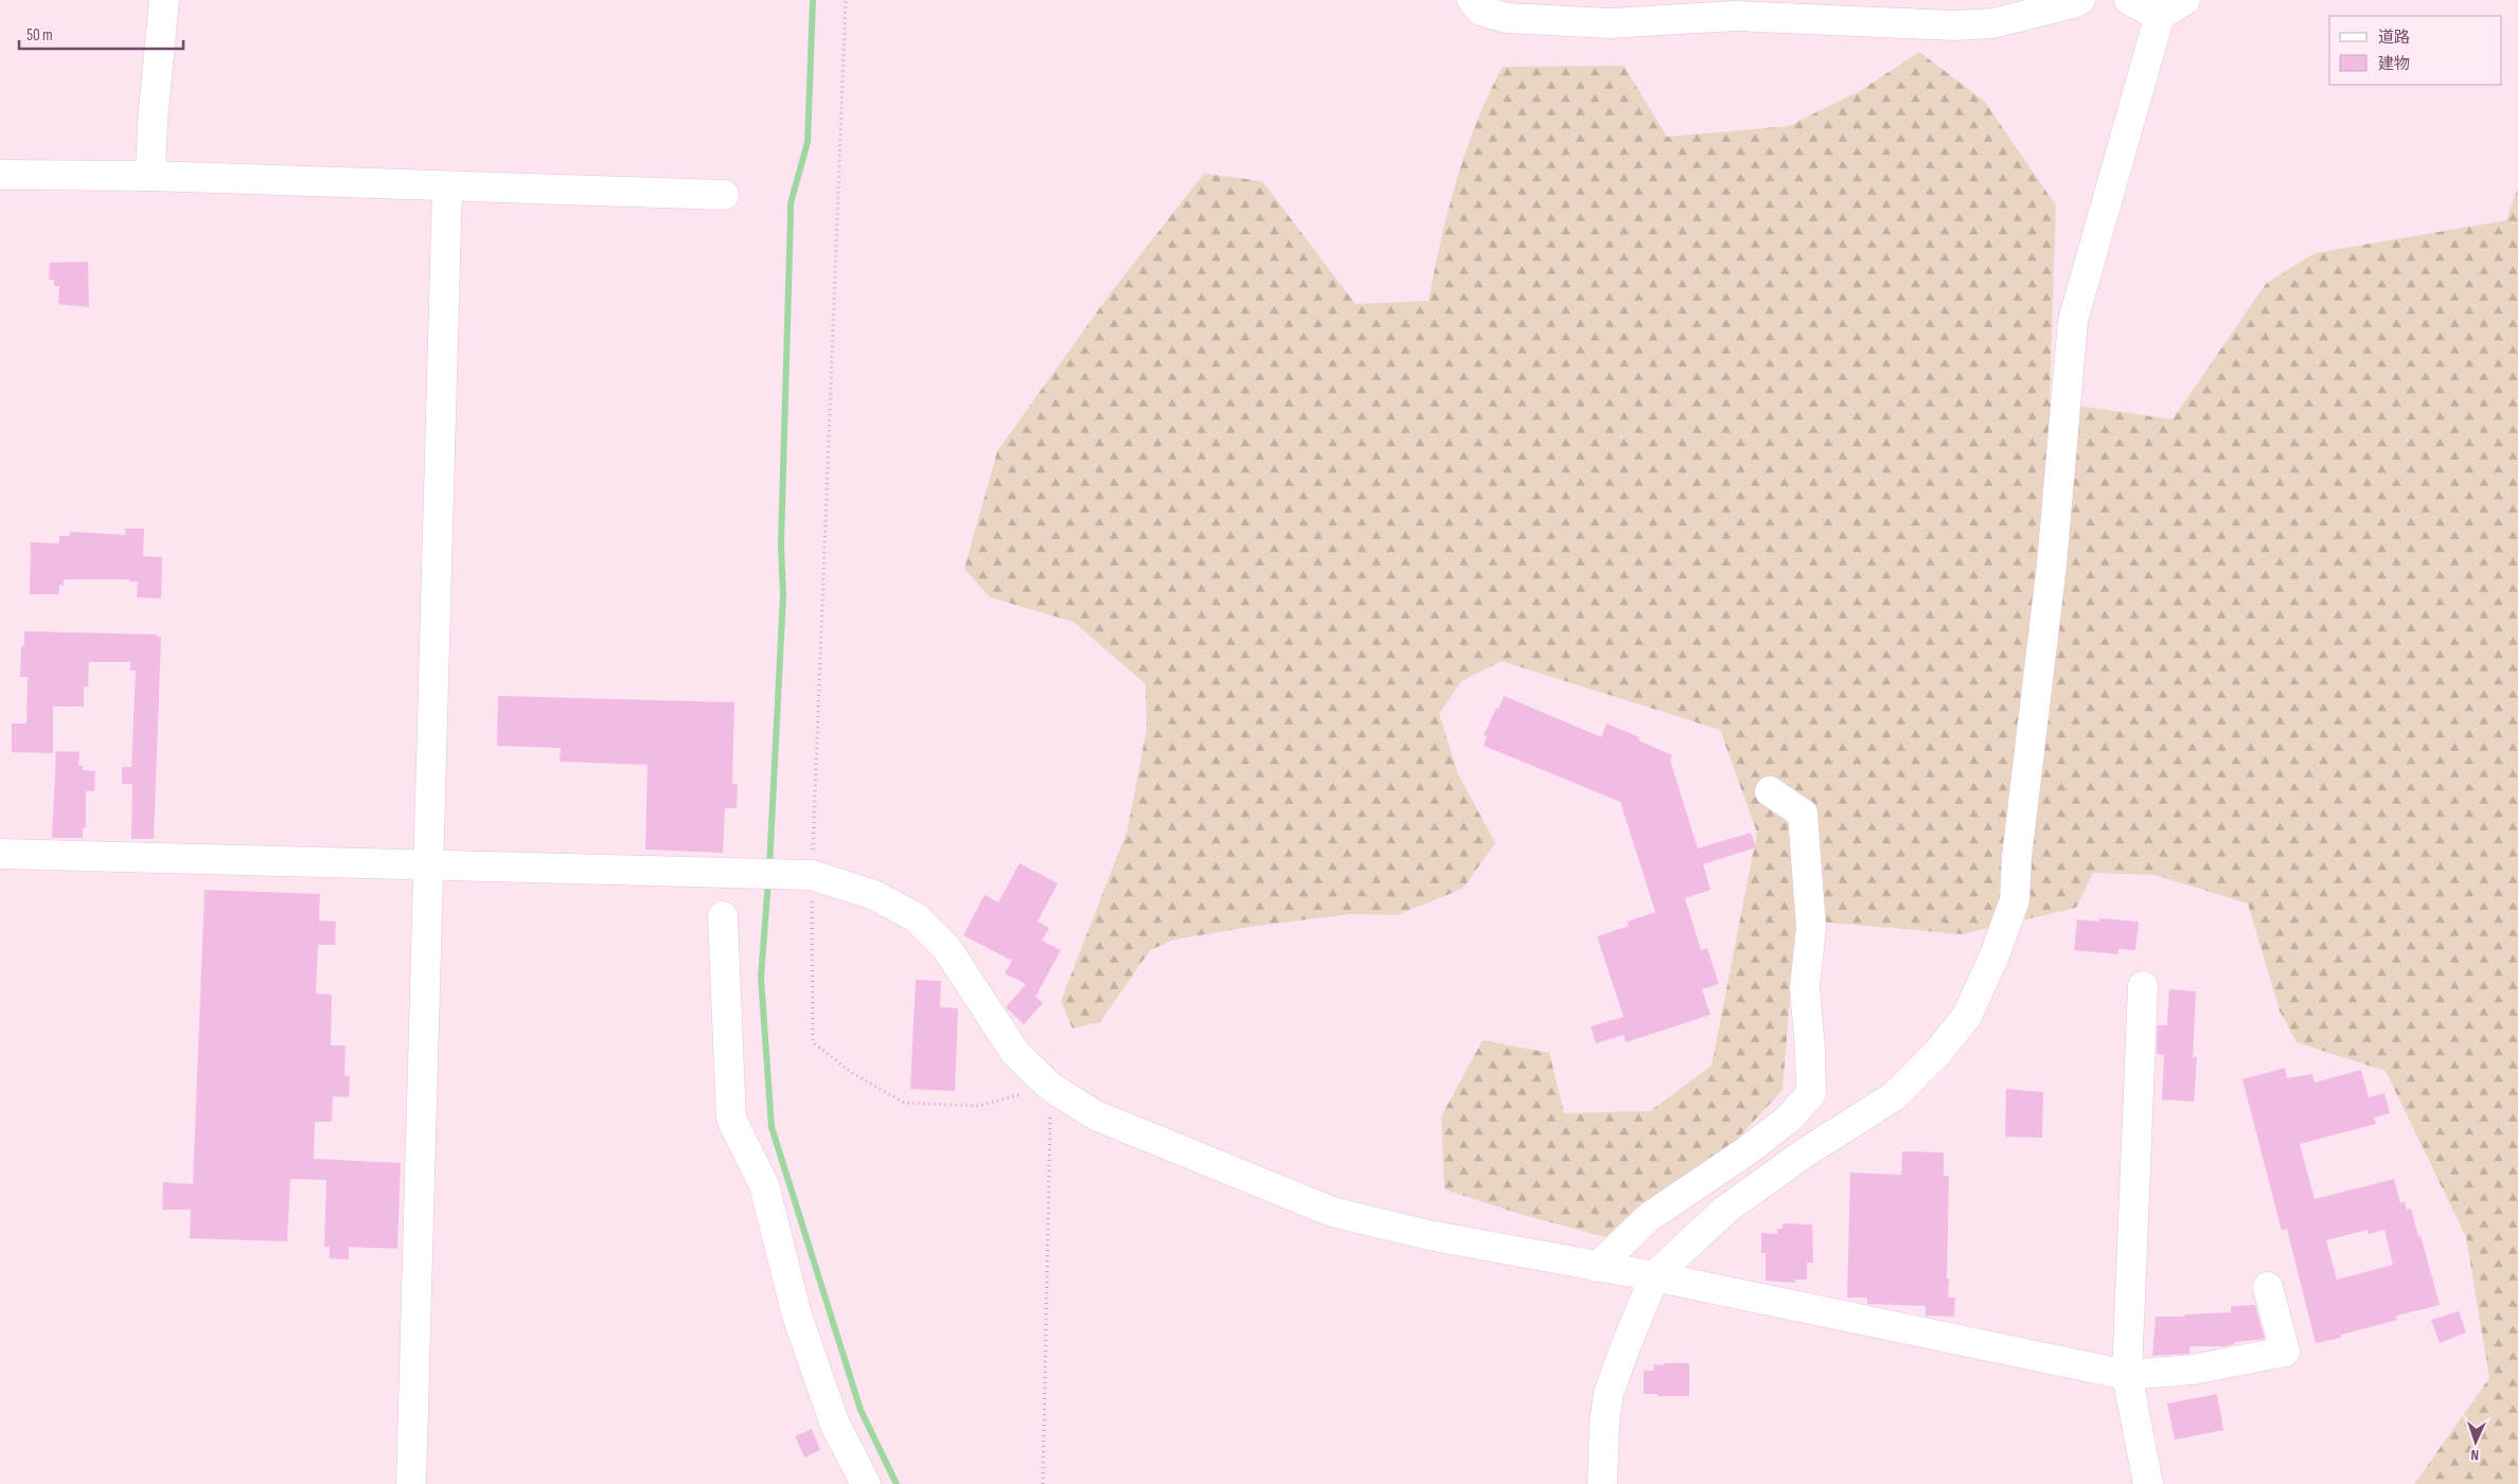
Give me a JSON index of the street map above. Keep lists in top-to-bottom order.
{
  "legend": ["道路", "建物"],
  "scale_bar": "50 m",
  "north": "bottom"
}
